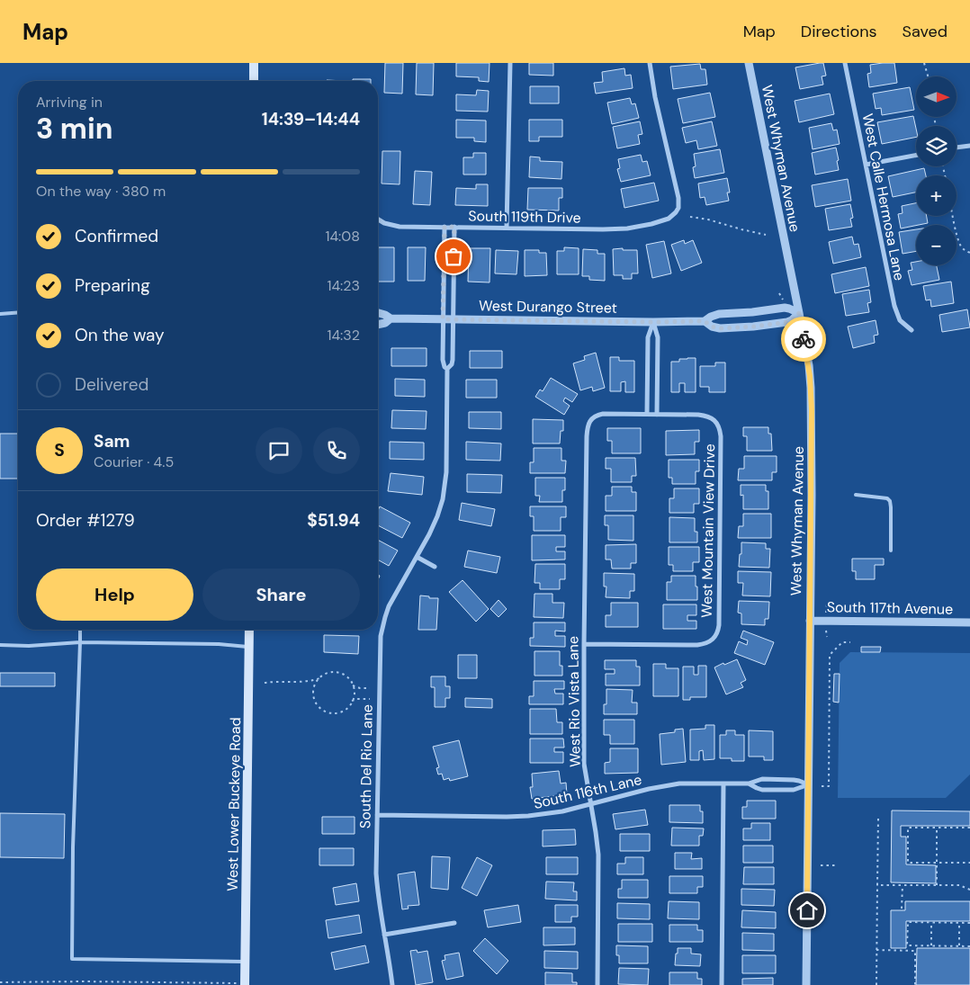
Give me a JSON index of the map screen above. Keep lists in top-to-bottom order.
{
  "streets": {
    "main road": ["West Lower Buckeye Road"],
    "street": [
      "West Whyman Avenue",
      "West Calle Hermosa Lane",
      "South 119th Drive",
      "West Durango Street",
      "West Mountain View Drive",
      "South 117th Avenue",
      "West Rio Vista Lane",
      "South Del Rio Lane",
      "South 116th Lane"
    ]
  },
  "crossings": [
    ["West Whyman Avenue", "West Durango Street"],
    ["West Whyman Avenue", "South 117th Avenue"],
    ["West Whyman Avenue", "South 116th Lane"],
    ["West Mountain View Drive", "West Rio Vista Lane"],
    ["West Rio Vista Lane", "South 116th Lane"],
    ["South Del Rio Lane", "South 116th Lane"]
  ],
  "north": "right",
  "page": {
    "header": "Map",
    "nav": ["Map", "Directions", "Saved"],
    "map_buttons": ["+", "−"],
    "heading": ["3 min", "Arriving in", "14:39–14:44"],
    "panel": [
      "Sam",
      "Courier · 4.5",
      "Order #1279",
      "$51.94"
    ],
    "bar": "On the way · 380 m",
    "list": [
      ["Confirmed", "14:08"],
      ["Preparing", "14:23"],
      ["On the way", "14:32"],
      "Delivered"
    ],
    "round": "S",
    "buttons": ["Help", "Share"]
  }
}
